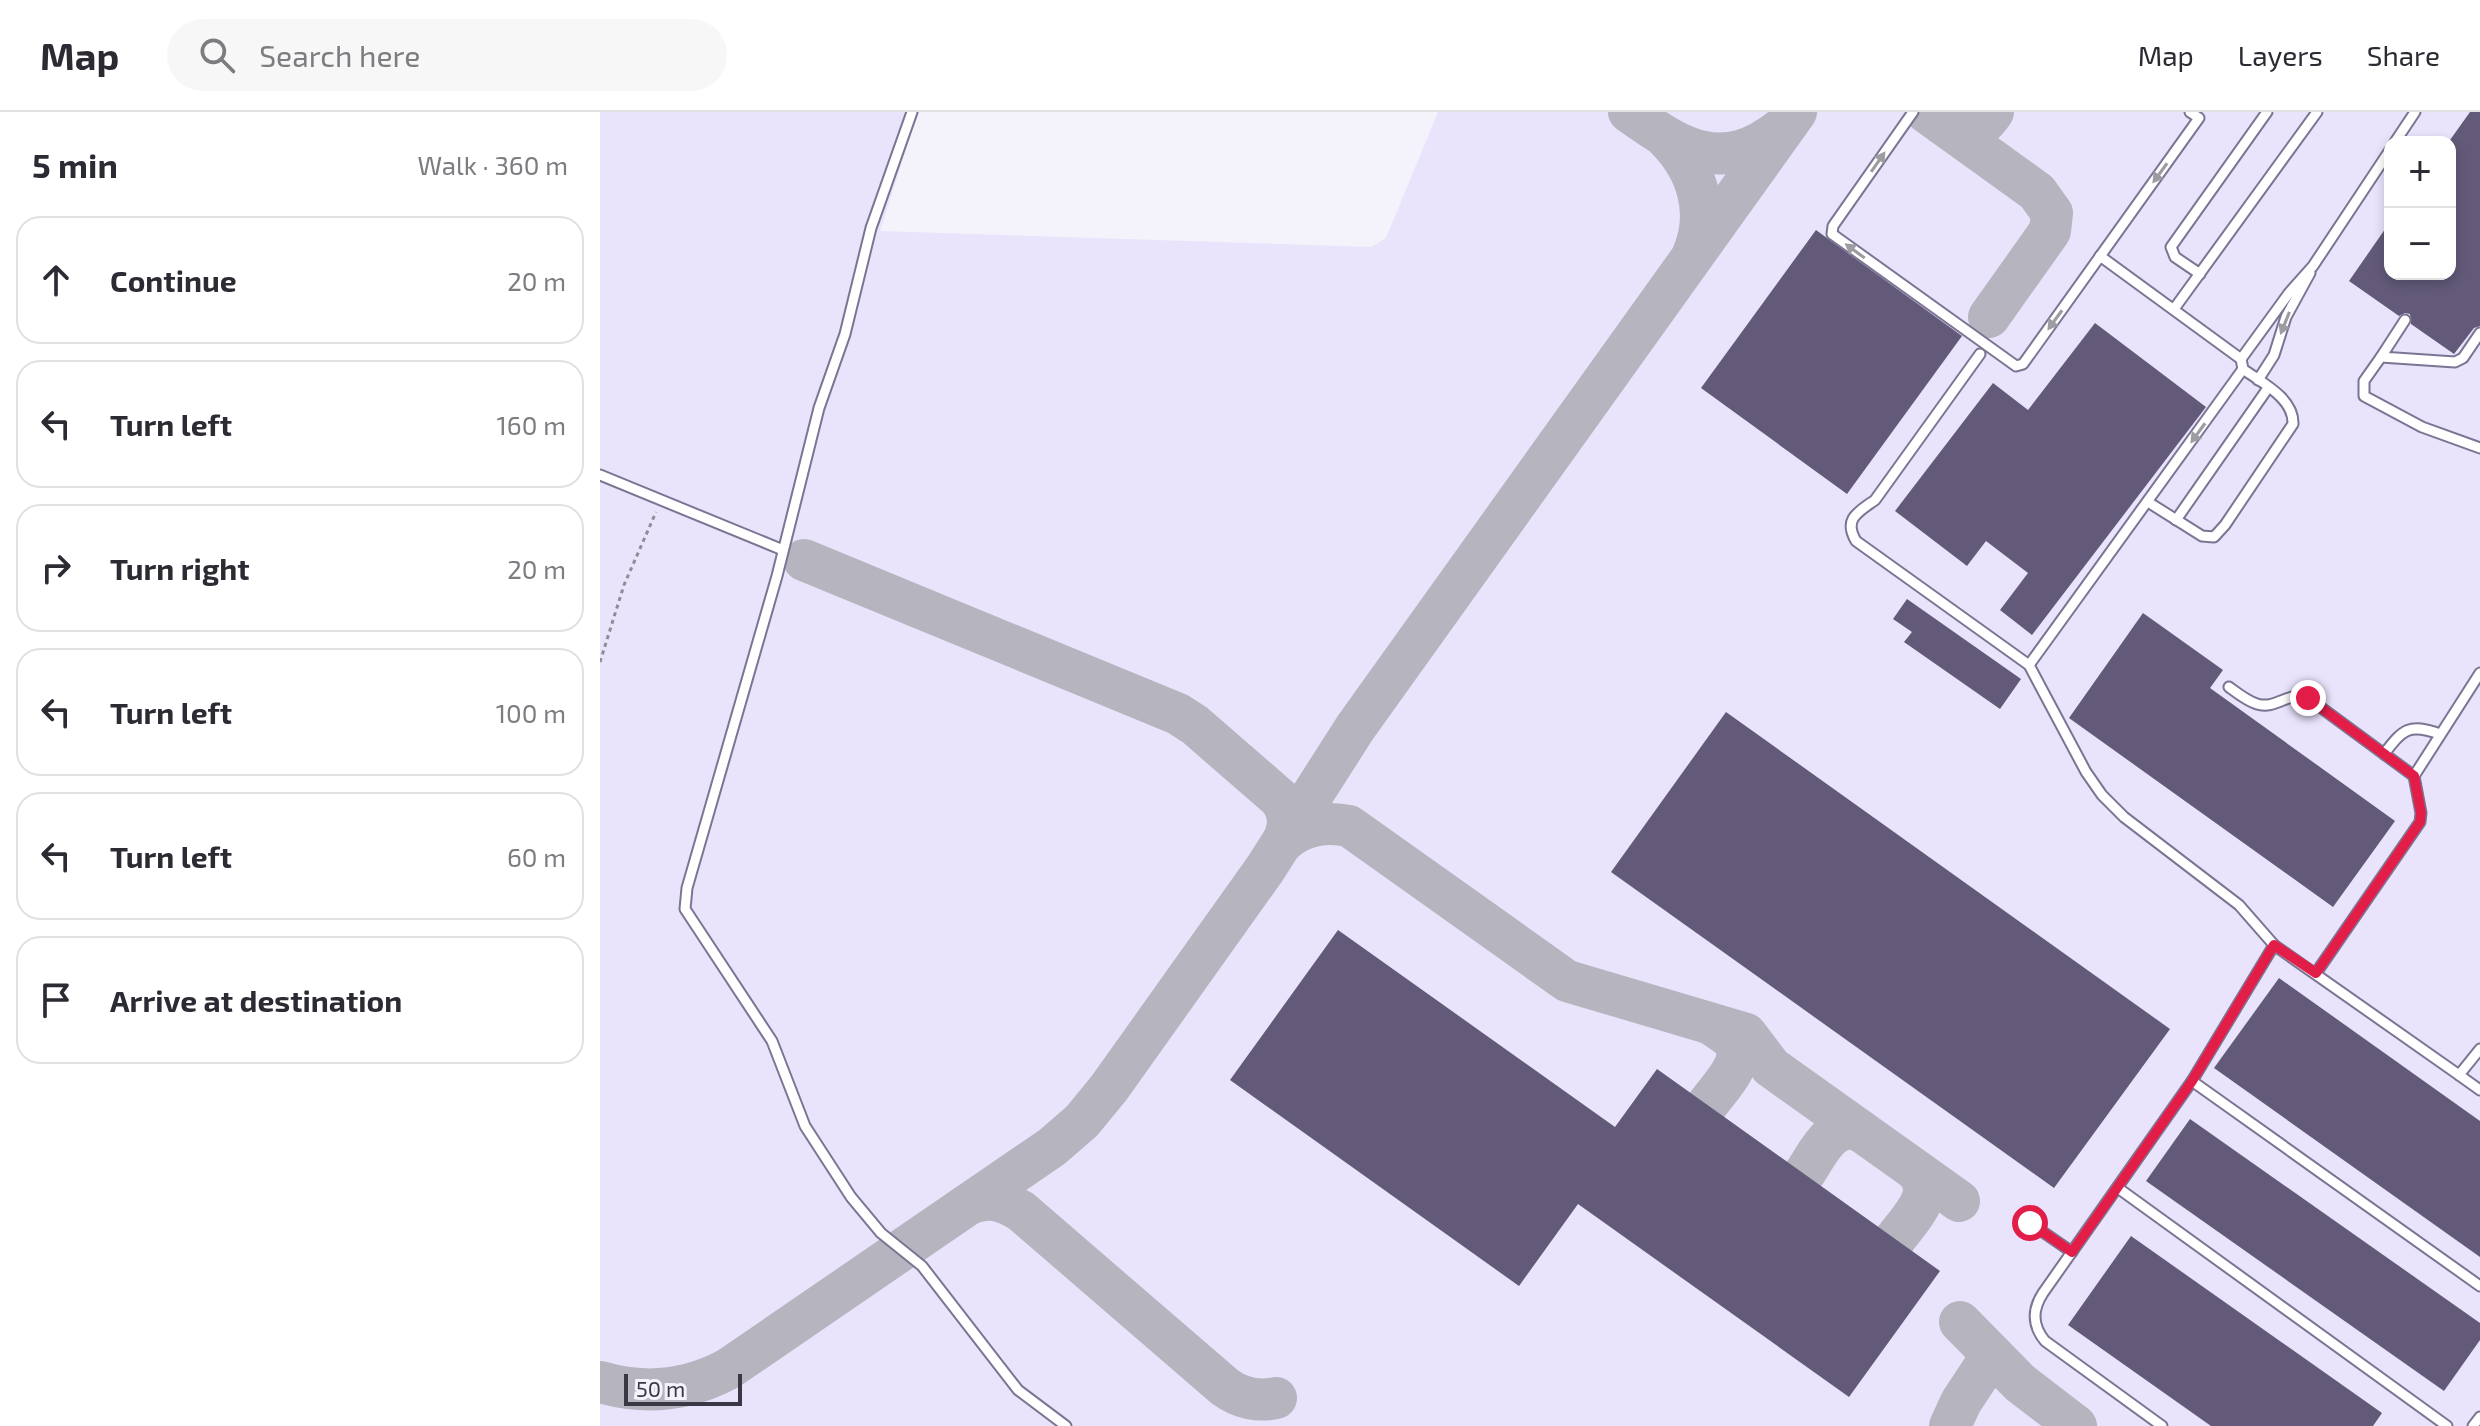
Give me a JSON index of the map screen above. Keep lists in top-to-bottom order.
{
  "scale_bar": "50 m",
  "page": {
    "header": "Map",
    "search": "Search here",
    "nav": ["Map", "Layers", "Share"],
    "heading": ["5 min", "Walk · 360 m"],
    "map_buttons": ["+", "−"],
    "list": [
      ["Continue", "20 m"],
      ["Turn left", "160 m"],
      ["Turn right", "20 m"],
      ["Turn left", "100 m"],
      ["Turn left", "60 m"],
      "Arrive at destination"
    ],
    "scale": "50 m"
  }
}
